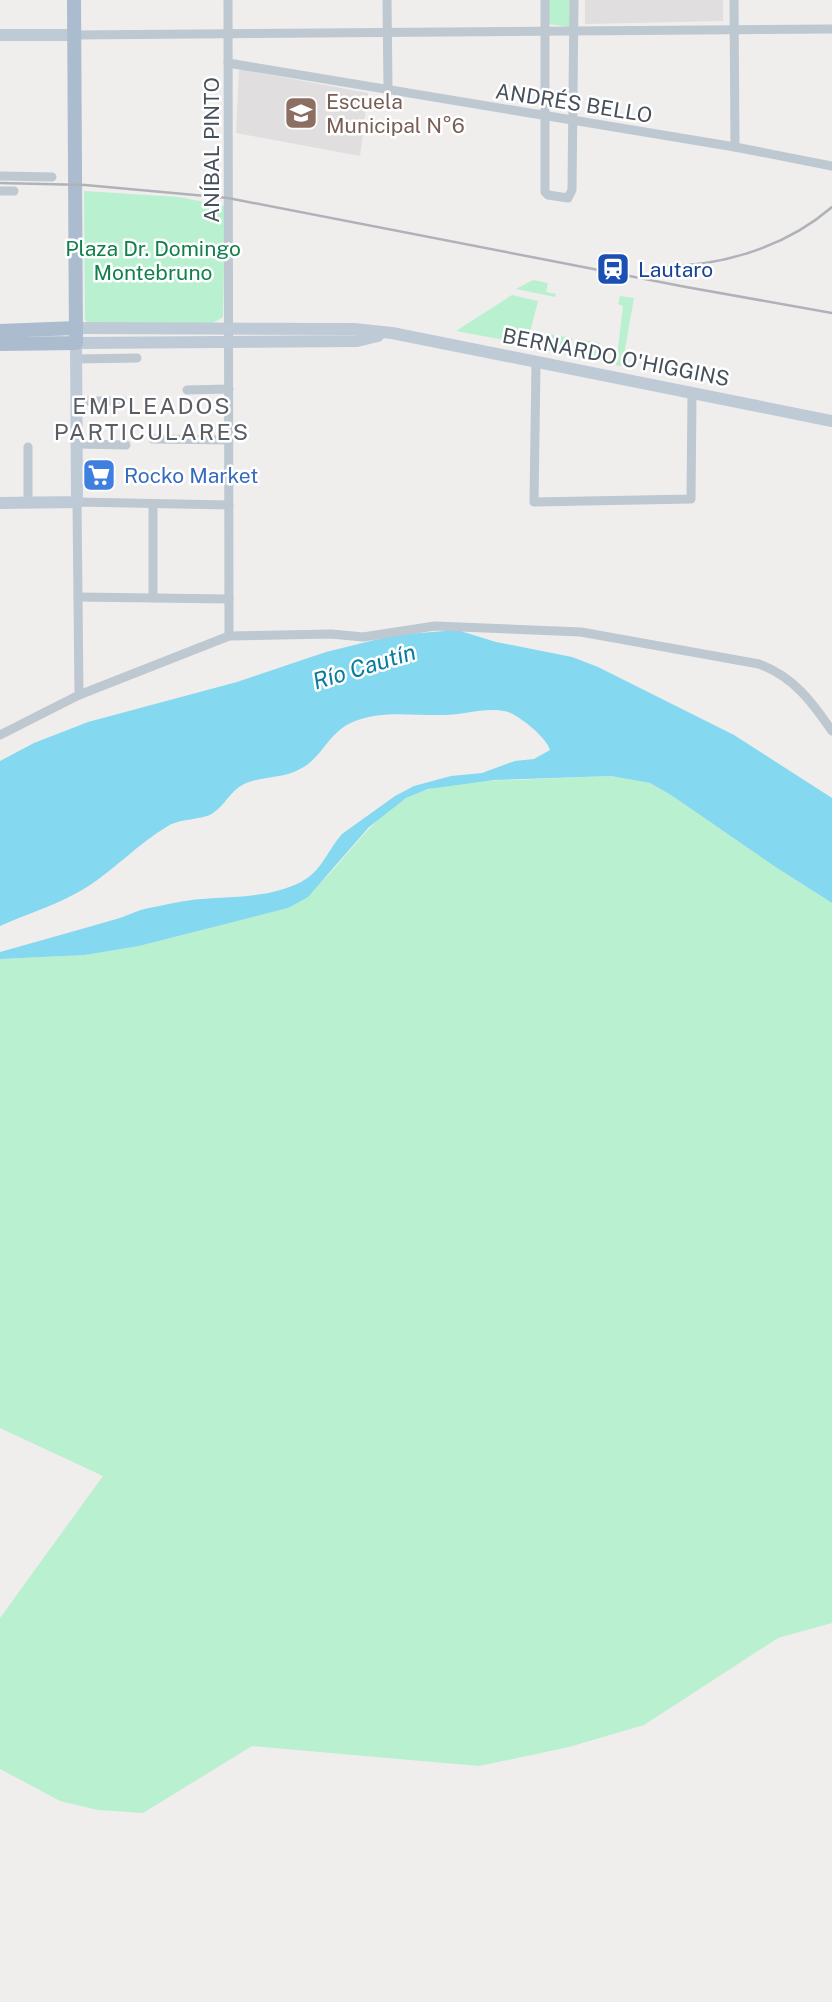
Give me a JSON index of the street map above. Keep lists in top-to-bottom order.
{
  "streets": {
    "main road": ["BERNARDO O'HIGGINS"],
    "street": ["ANDRÉS BELLO", "ANÍBAL PINTO"]
  },
  "crossings": [
    ["ANDRÉS BELLO", "ANÍBAL PINTO"],
    ["ANÍBAL PINTO", "BERNARDO O'HIGGINS"]
  ],
  "districts": ["EMPLEADOS PARTICULARES"],
  "water": ["Río Cautín"],
  "parks": ["Plaza Dr. Domingo Montebruno"],
  "places": {
    "school or university": ["Escuela Municipal N°6"],
    "station": ["Lautaro"],
    "supermarket": ["Rocko Market"]
  }
}
